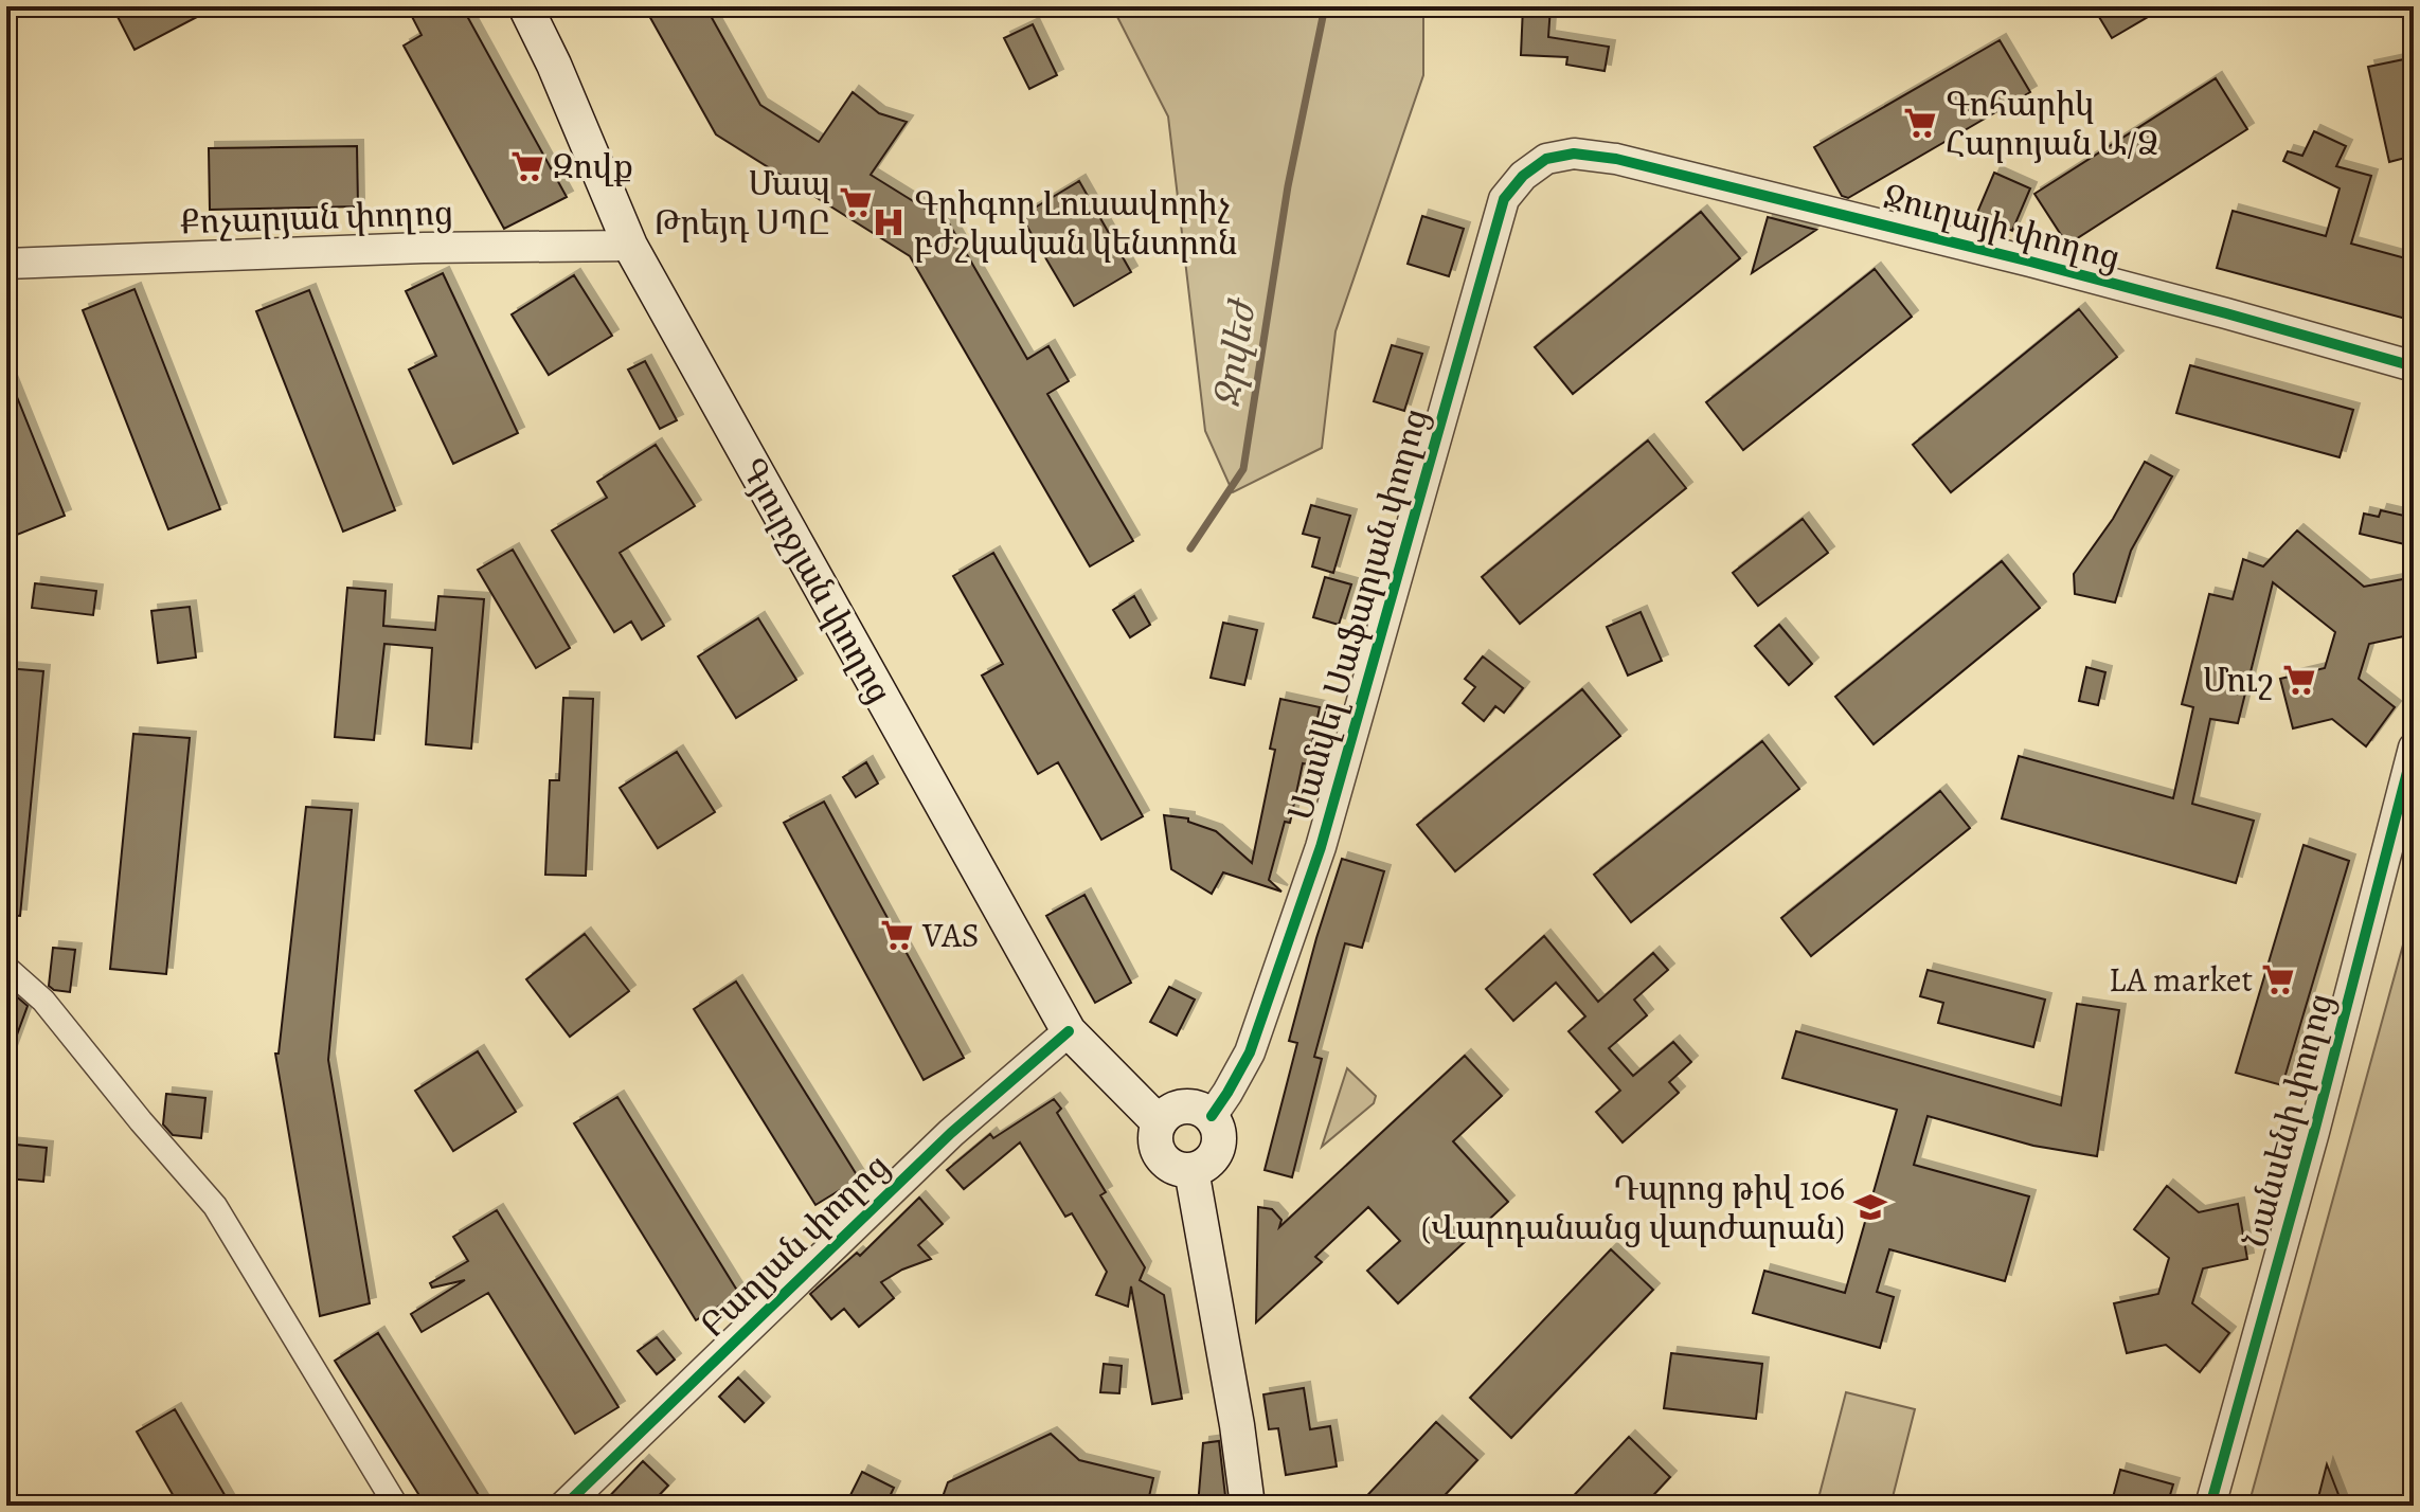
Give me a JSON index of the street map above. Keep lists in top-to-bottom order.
{
  "streets": {
    "main road": ["Գյուրջյան փողոց"],
    "street": [
      "Քոչարյան փողոց",
      "Ջուղայի փողոց",
      "Սամվել Սաֆարյան փողոց",
      "Նանսենի փողոց",
      "Բաղյան փողոց"
    ]
  },
  "crossings": [
    ["Քոչարյան փողոց", "Գյուրջյան փողոց"],
    ["Ջուղայի փողոց", "Սամվել Սաֆարյան փողոց"],
    ["Գյուրջյան փողոց", "Սամվել Սաֆարյան փողոց"],
    ["Գյուրջյան փողոց", "Բաղյան փողոց"]
  ],
  "water": ["Ջրվեժ"],
  "places": {
    "supermarket": [
      "Գոհարիկ Հարոյան Ա/Ձ",
      "Զովք",
      "Մապ Թրեյդ ՍՊԸ",
      "Մուշ",
      "VAS",
      "LA market"
    ],
    "hospital": ["Գրիգոր Լուսավորիչ բժշկական կենտրոն"],
    "school or university": ["Դպրոց թիվ 106 (Վարդանանց վարժարան)"]
  }
}
